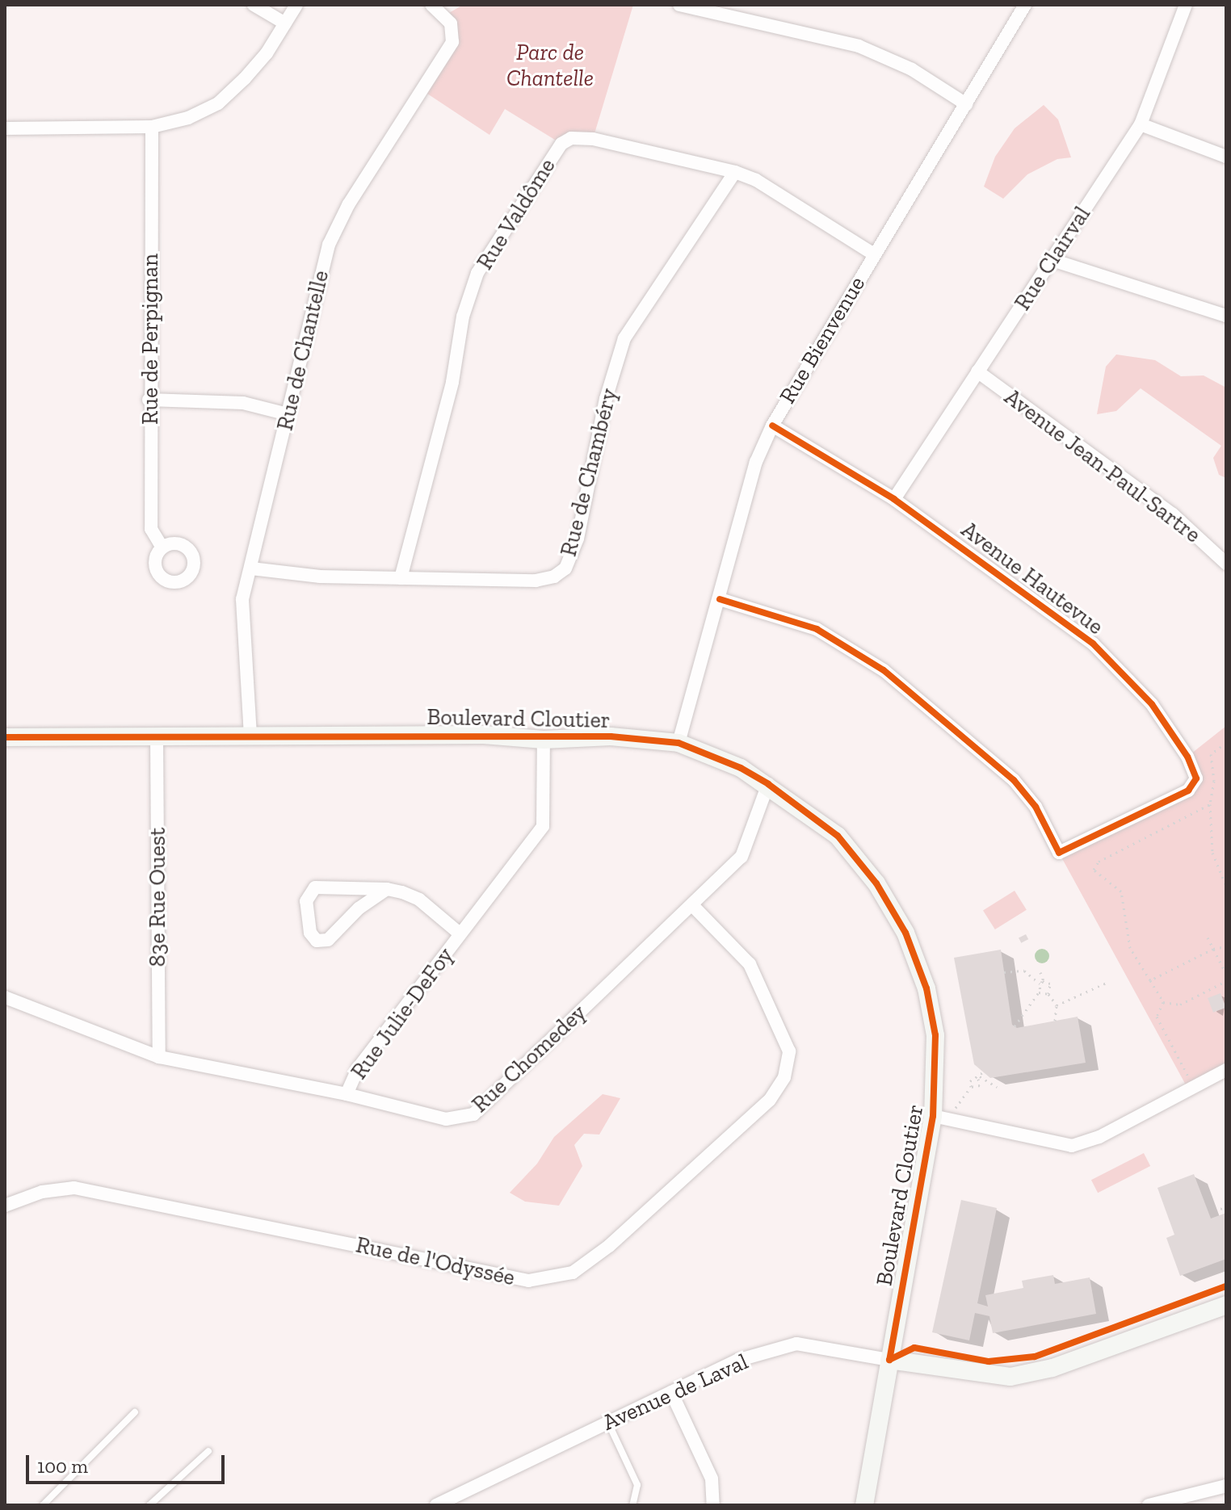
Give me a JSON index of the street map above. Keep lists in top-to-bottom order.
{
  "streets": {
    "street": [
      "Rue Valdôme",
      "Rue Clairval",
      "Rue de Perpignan",
      "Rue Bienvenue",
      "Rue de Chantelle",
      "Avenue Jean-Paul-Sartre",
      "Rue de Chambéry",
      "Avenue Hautevue",
      "Boulevard Cloutier",
      "83e Rue Ouest",
      "Rue Julie-DeFoy",
      "Rue Chomedey",
      "Rue de l'Odyssée",
      "Avenue de Laval"
    ]
  },
  "crossings": [
    ["Rue Valdôme", "Rue Bienvenue"],
    ["Rue Valdôme", "Rue de Chambéry"],
    ["Rue Clairval", "Avenue Jean-Paul-Sartre"],
    ["Rue Clairval", "Avenue Hautevue"],
    ["Rue Bienvenue", "Avenue Hautevue"],
    ["Rue Bienvenue", "Boulevard Cloutier"],
    ["Rue de Chantelle", "Rue de Chambéry"],
    ["Rue de Chantelle", "Boulevard Cloutier"],
    ["Boulevard Cloutier", "83e Rue Ouest"],
    ["Boulevard Cloutier", "Rue Julie-DeFoy"],
    ["Boulevard Cloutier", "Rue Chomedey"],
    ["Boulevard Cloutier", "Avenue de Laval"],
    ["83e Rue Ouest", "Rue Chomedey"],
    ["Rue Julie-DeFoy", "Rue Chomedey"],
    ["Rue Chomedey", "Rue de l'Odyssée"]
  ],
  "parks": ["Parc de Chantelle"],
  "scale_bar": "100 m"
}
